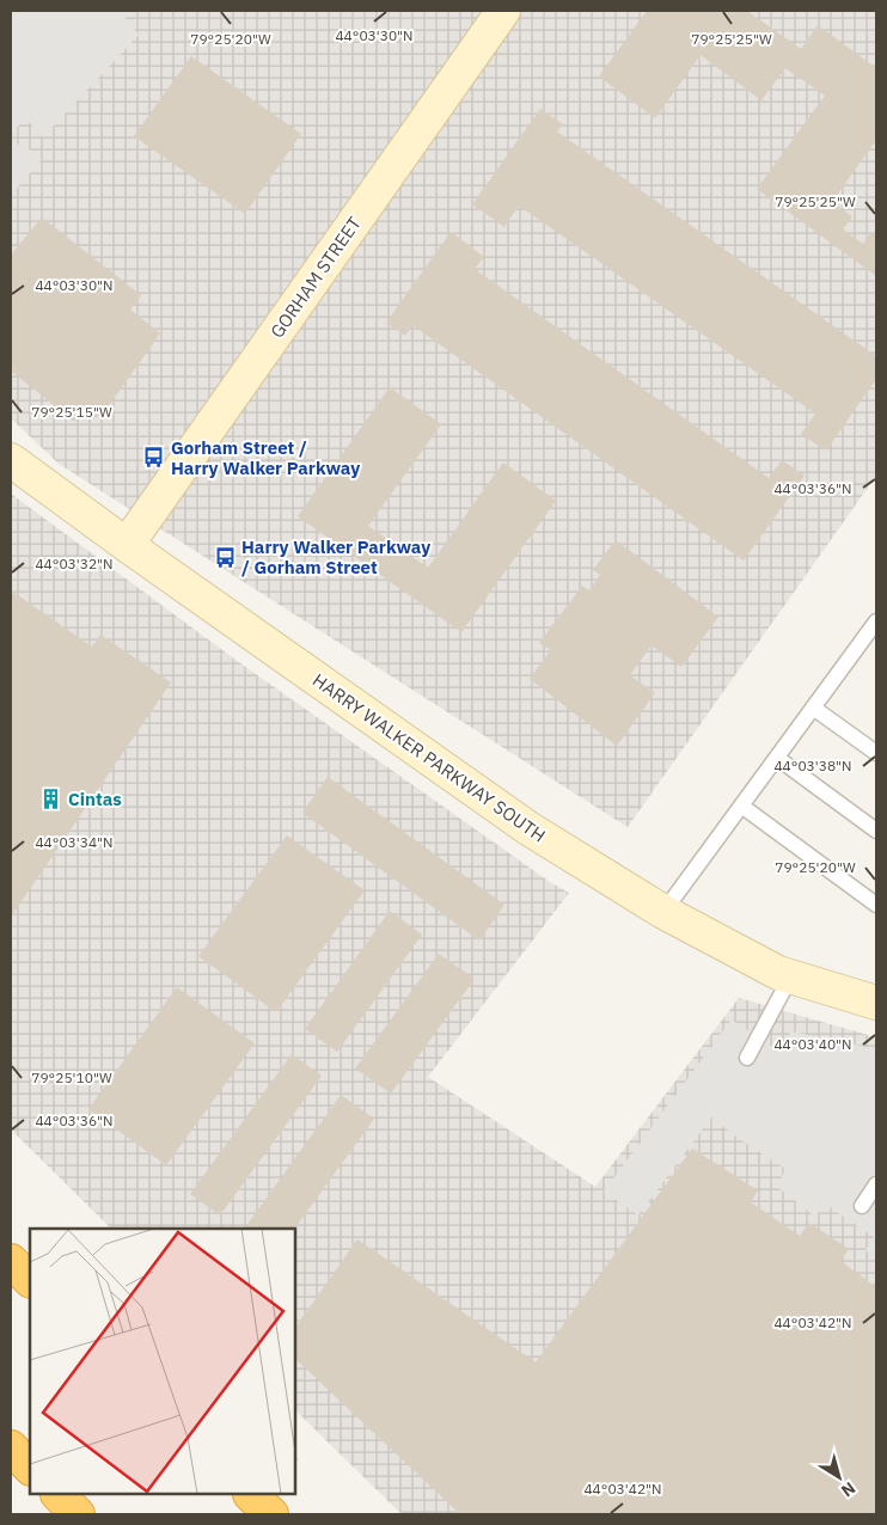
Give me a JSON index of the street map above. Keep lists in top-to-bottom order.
{
  "streets": {
    "street": ["GORHAM STREET", "HARRY WALKER PARKWAY SOUTH"]
  },
  "crossings": [
    ["GORHAM STREET", "HARRY WALKER PARKWAY SOUTH"]
  ],
  "places": {
    "bus stop": ["Gorham Street / Harry Walker Parkway", "Harry Walker Parkway / Gorham Street"],
    "building": ["Cintas"]
  },
  "north": "bottom right",
  "coordinates": [
    "44°03'30\"N",
    "79°25'20\"W",
    "79°25'25\"W",
    "79°25'15\"W",
    "44°03'36\"N",
    "44°03'32\"N",
    "44°03'38\"N",
    "44°03'34\"N",
    "44°03'40\"N",
    "79°25'10\"W",
    "44°03'42\"N"
  ]
}
